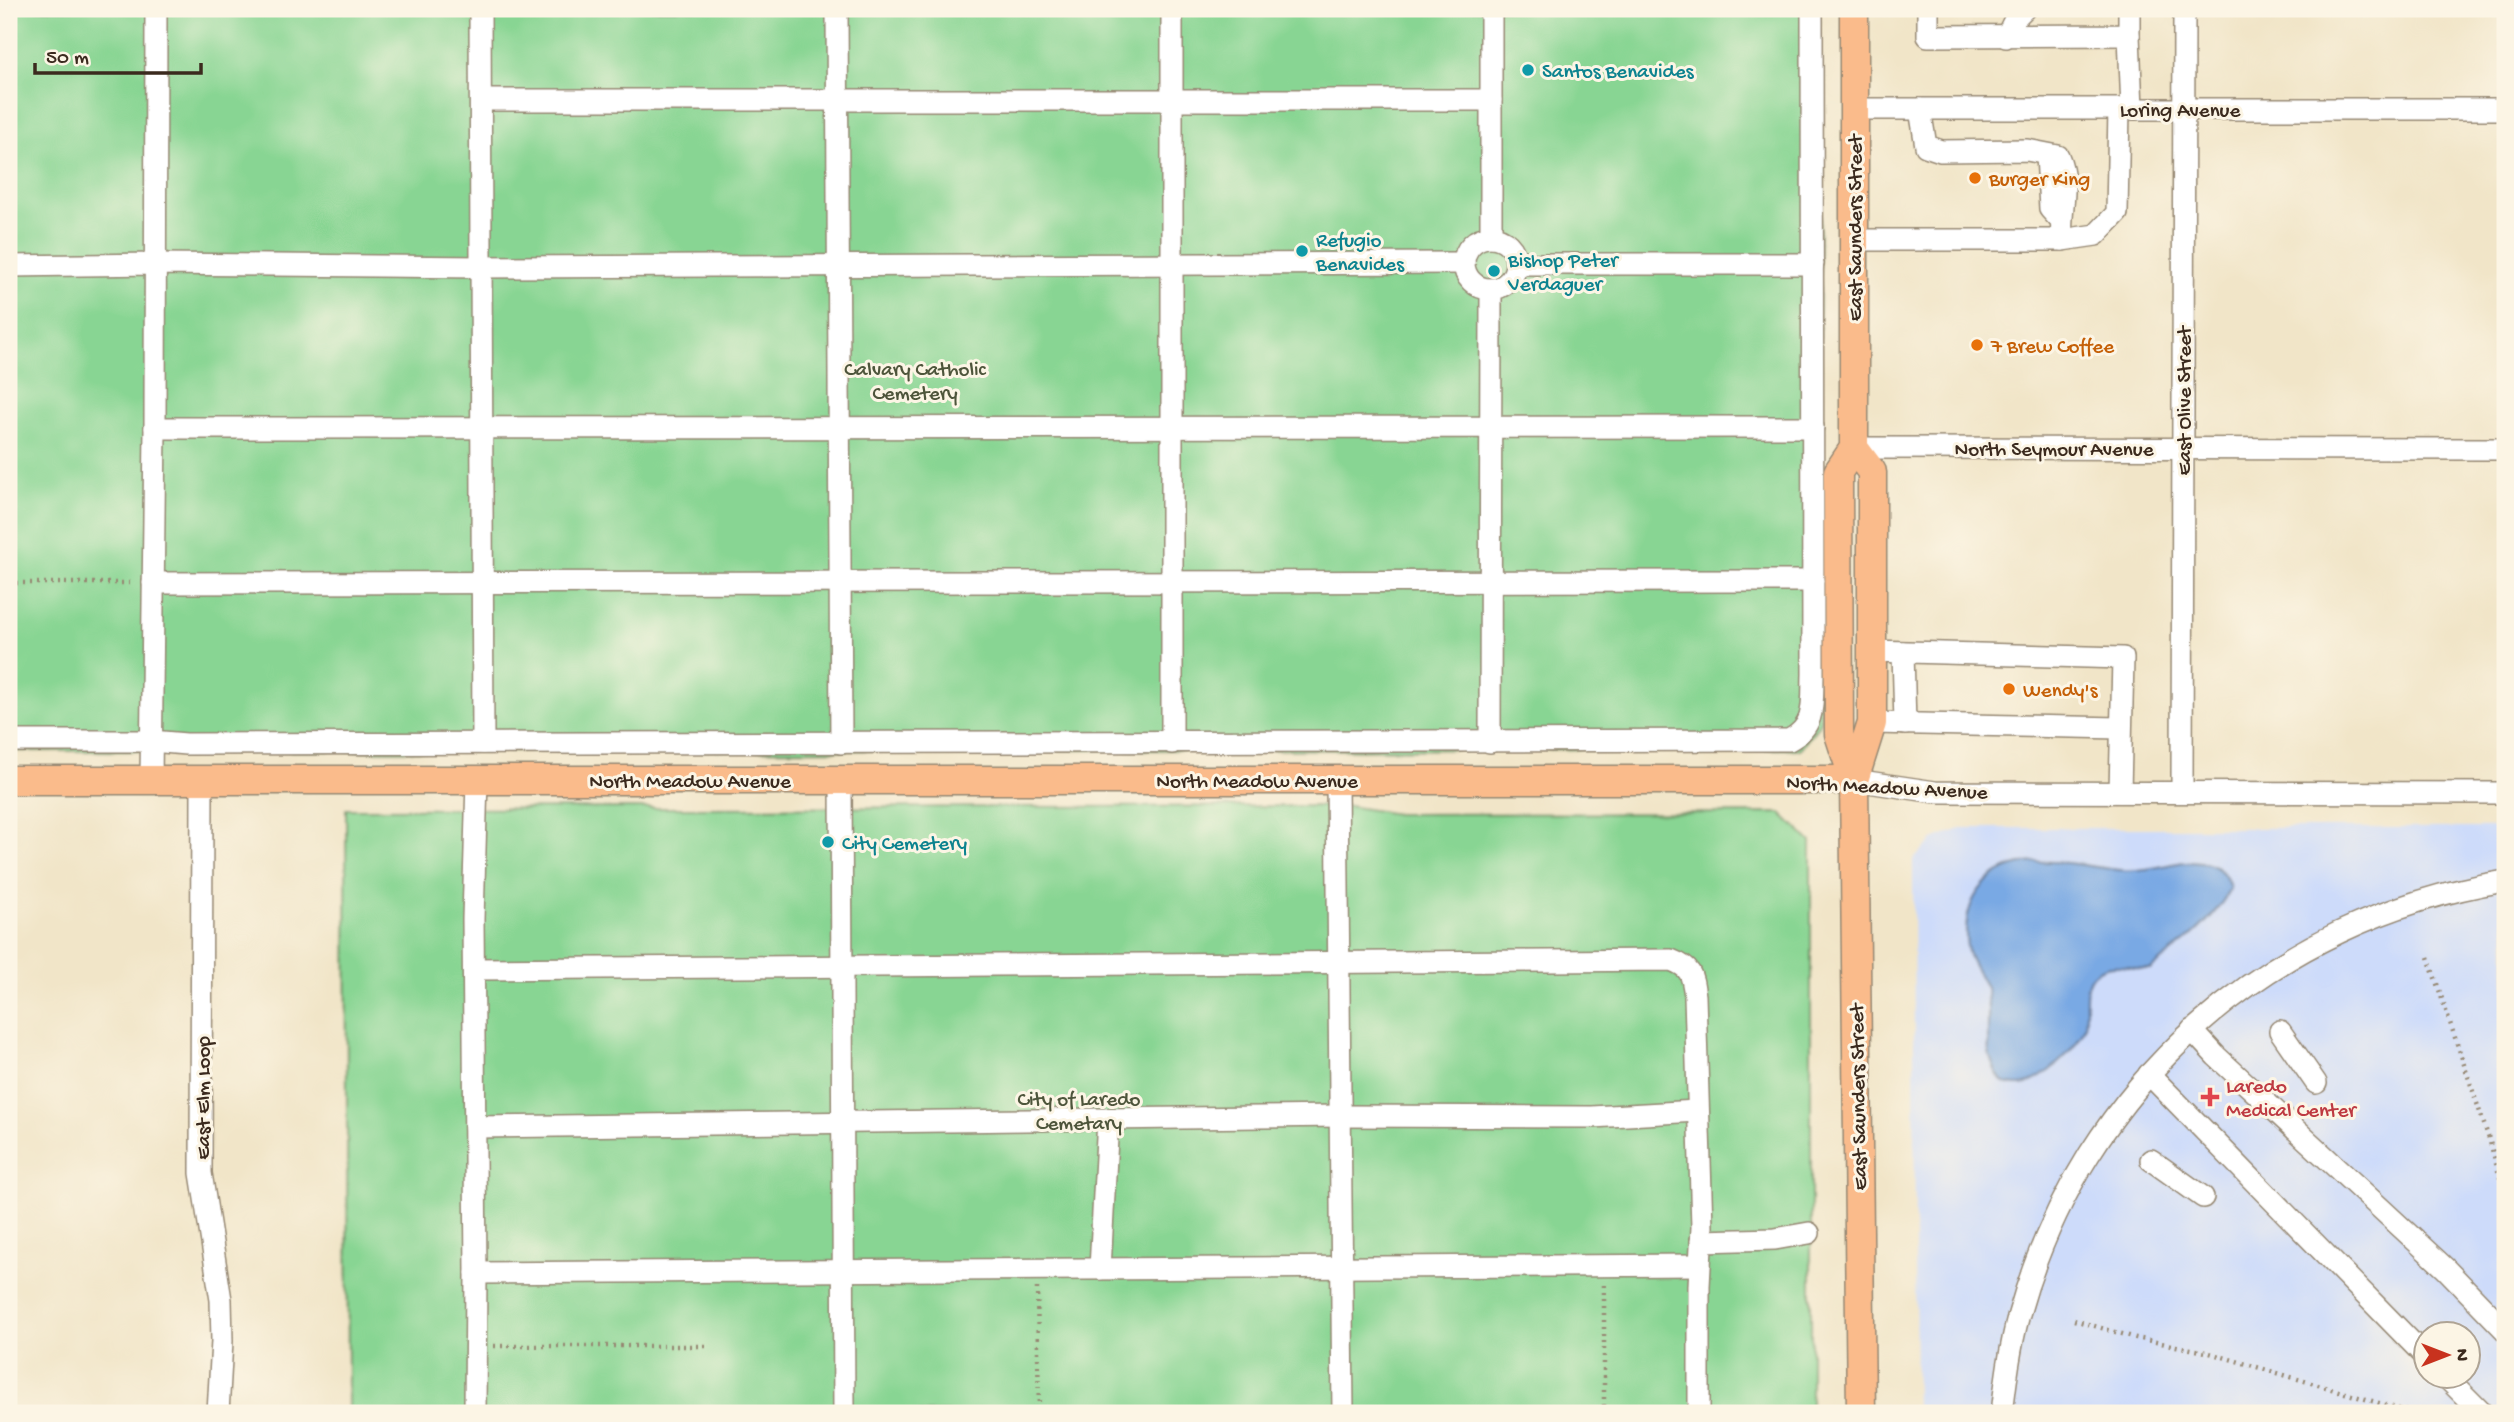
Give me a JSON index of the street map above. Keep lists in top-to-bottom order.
{
  "streets": {
    "main road": ["East Saunders Street", "North Meadow Avenue"],
    "street": [
      "Loring Avenue",
      "East Olive Street",
      "North Seymour Avenue",
      "East Elm Loop"
    ]
  },
  "crossings": [
    ["Loring Avenue", "East Saunders Street"],
    ["Loring Avenue", "East Olive Street"],
    ["East Saunders Street", "North Seymour Avenue"],
    ["East Saunders Street", "North Meadow Avenue"],
    ["East Olive Street", "North Seymour Avenue"],
    ["East Olive Street", "North Meadow Avenue"],
    ["North Meadow Avenue", "East Elm Loop"]
  ],
  "parks": ["Calvary Catholic Cemetery", "City of Laredo Cemetary"],
  "places": {
    "other": [
      "Santos Benavides",
      "Burger King",
      "Refugio Benavides",
      "Bishop Peter Verdaguer",
      "7 Brew Coffee",
      "Wendy's",
      "City Cemetery"
    ],
    "health": ["Laredo Medical Center"]
  },
  "scale_bar": "50 m",
  "north": "right"
}
